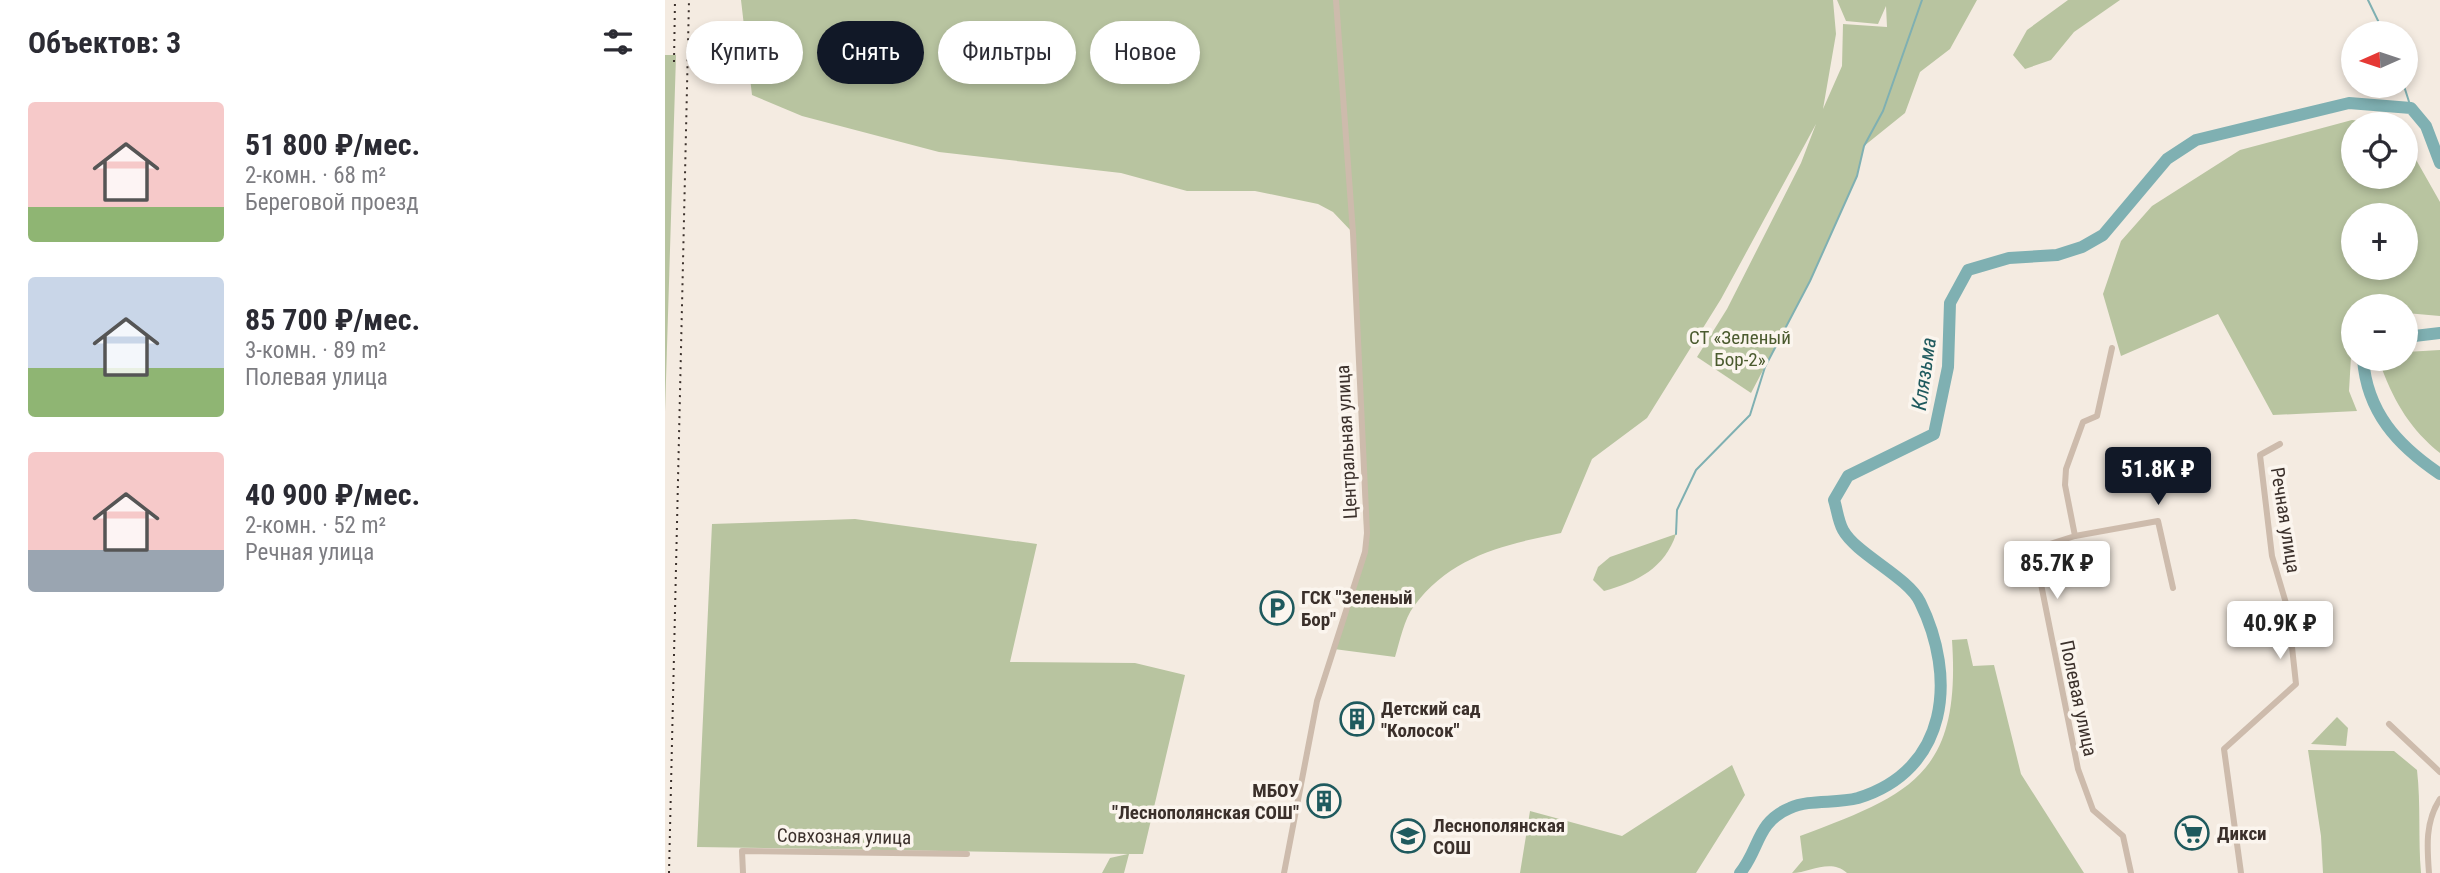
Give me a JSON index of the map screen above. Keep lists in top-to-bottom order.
{
  "streets": {
    "street": [
      "Центральная улица",
      "Речная улица",
      "Полевая улица",
      "Совхозная улица"
    ]
  },
  "water": ["Клязьма"],
  "parks": ["СТ «Зеленый Бор-2»"],
  "places": {
    "parking": ["ГСК \"Зеленый Бор\""],
    "building": ["Детский сад \"Колосок\"", "МБОУ \"Леснополянская СОШ\""],
    "supermarket": ["Дикси"],
    "school or university": ["Леснополянская СОШ"]
  },
  "north": "left",
  "page": {
    "heading": "Объектов: 3",
    "map_buttons": ["+", "−"],
    "chip": [
      "Купить",
      "Снять",
      "Фильтры",
      "Новое"
    ],
    "list": [
      {
        "name": "51 800 ₽/мес.",
        "note": "2-комн. · 68 m² · Береговой проезд"
      },
      {
        "name": "85 700 ₽/мес.",
        "note": "3-комн. · 89 m² · Полевая улица"
      },
      {
        "name": "40 900 ₽/мес.",
        "note": "2-комн. · 52 m² · Речная улица"
      }
    ],
    "price": ["51.8K ₽", "85.7K ₽", "40.9K ₽"]
  }
}
